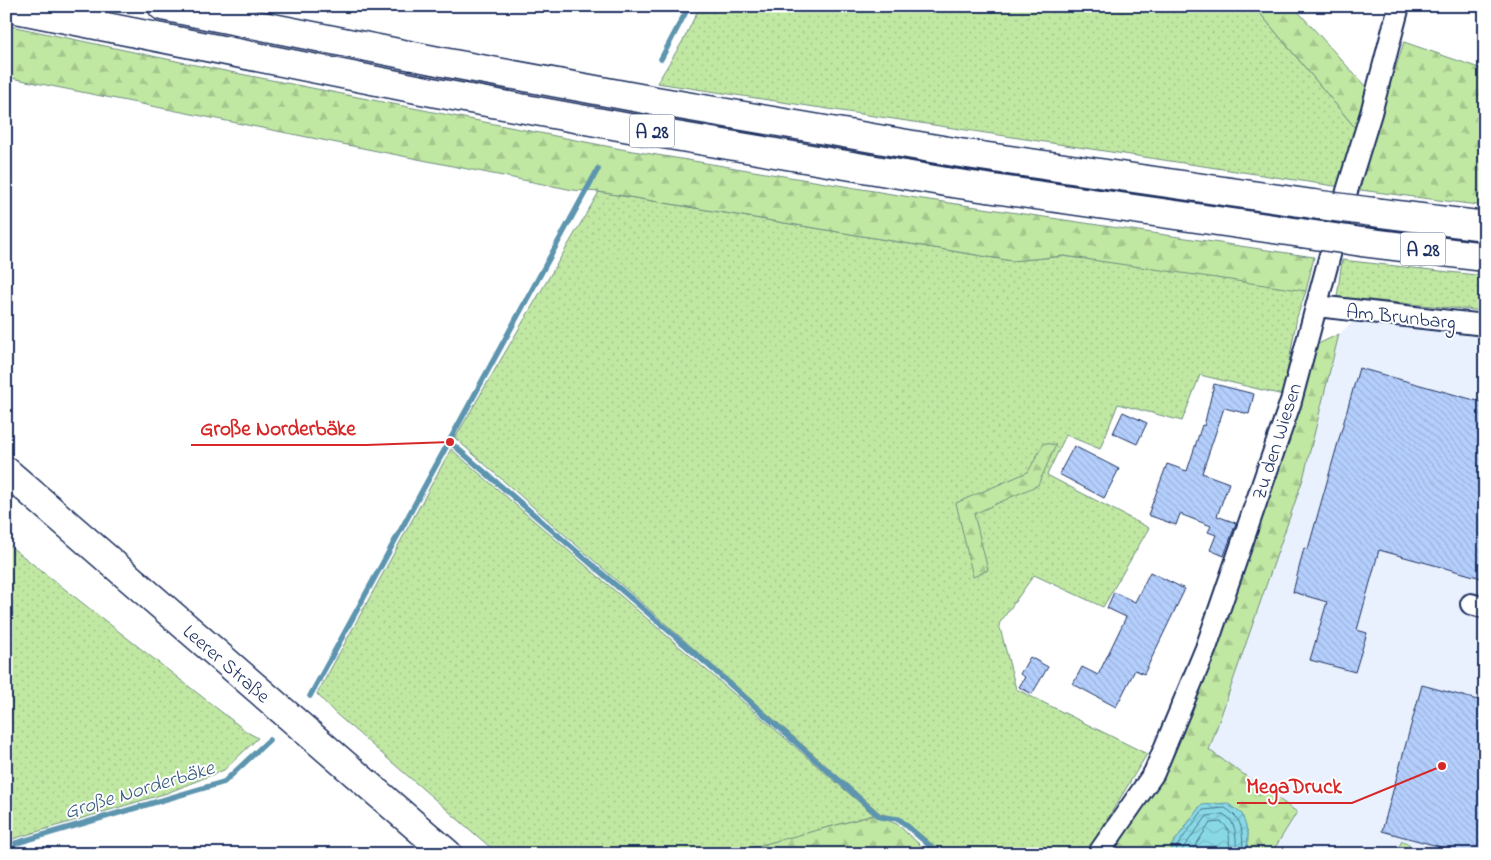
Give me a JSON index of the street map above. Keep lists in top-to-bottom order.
{
  "streets": {
    "main road": ["A 28", "Leerer Straße"],
    "street": ["Am Brunbarg", "Zu den Wiesen"]
  },
  "crossings": [
    ["Am Brunbarg", "Zu den Wiesen"]
  ],
  "water": ["Große Norderbäke"],
  "places": ["Große Norderbäke", "MegaDruck"]
}
